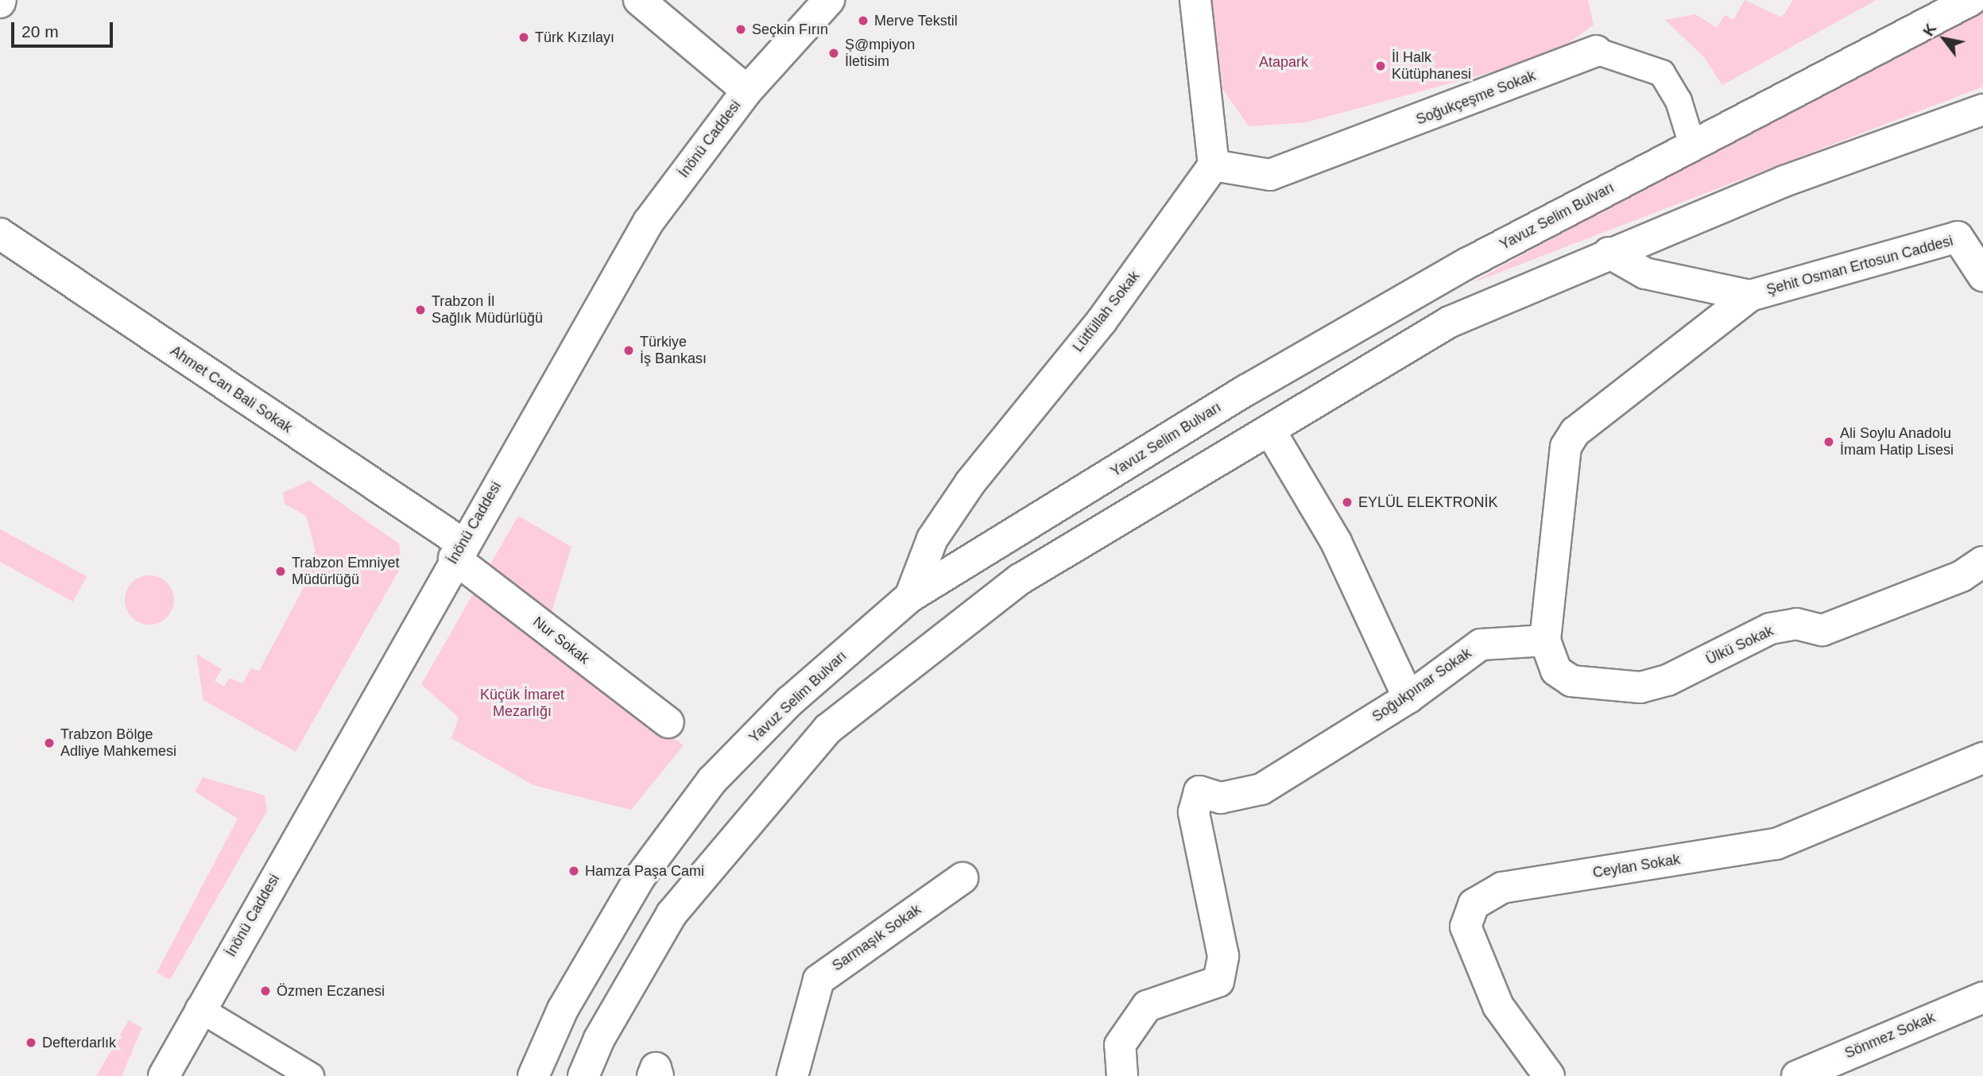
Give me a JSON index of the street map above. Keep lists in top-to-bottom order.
{
  "streets": {
    "street": [
      "Soğukçeşme Sokak",
      "İnönü Caddesi",
      "Yavuz Selim Bulvarı",
      "Şehit Osman Ertosun Caddesi",
      "Lütfüllah Sokak",
      "Ahmet Can Bali Sokak",
      "Nur Sokak",
      "Ülkü Sokak",
      "Soğukpınar Sokak",
      "Ceylan Sokak",
      "Sarmaşık Sokak",
      "Sönmez Sokak"
    ]
  },
  "crossings": [
    ["Soğukçeşme Sokak", "Yavuz Selim Bulvarı"],
    ["Soğukçeşme Sokak", "Lütfüllah Sokak"],
    ["İnönü Caddesi", "Ahmet Can Bali Sokak"],
    ["İnönü Caddesi", "Nur Sokak"],
    ["Yavuz Selim Bulvarı", "Lütfüllah Sokak"],
    ["Ahmet Can Bali Sokak", "Nur Sokak"],
    ["Ülkü Sokak", "Soğukpınar Sokak"]
  ],
  "parks": ["Atapark", "Küçük İmaret Mezarlığı"],
  "places": [
    "Merve Tekstil",
    "Seçkin Fırın",
    "Türk Kızılayı",
    "Ş@mpiyon İletisim",
    "İl Halk Kütüphanesi",
    "Trabzon İl Sağlık Müdürlüğü",
    "Türkiye İş Bankası",
    "Ali Soylu Anadolu İmam Hatip Lisesi",
    "EYLÜL ELEKTRONİK",
    "Trabzon Emniyet Müdürlüğü",
    "Trabzon Bölge Adliye Mahkemesi",
    "Hamza Paşa Cami",
    "Özmen Eczanesi",
    "Defterdarlık"
  ],
  "scale_bar": "20 m",
  "north": "top left"
}
